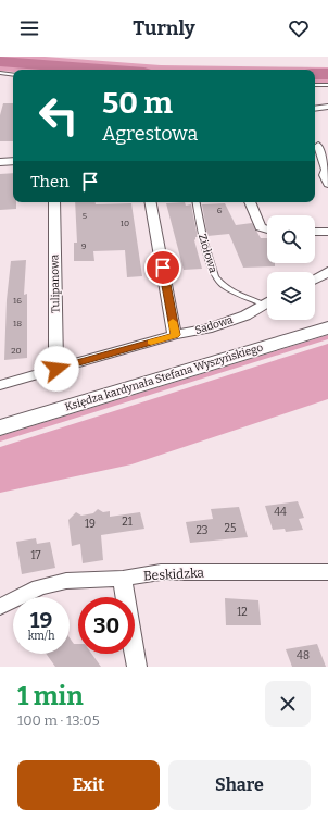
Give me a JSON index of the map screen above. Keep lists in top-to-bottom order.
{
  "streets": {
    "main road": ["Księdza kardynała Stefana Wyszyńskiego"],
    "street": ["Tulipanowa", "Sadowa", "Beskidzka"],
    "lane": ["Ziołowa"]
  },
  "crossings": [
    ["Tulipanowa", "Sadowa"]
  ],
  "house_numbers": [
    "6",
    "5",
    "10",
    "9",
    "16",
    "18",
    "20",
    "44",
    "21",
    "19",
    "25",
    "23",
    "17",
    "12",
    "48"
  ],
  "page": {
    "header": "Turnly",
    "turn": ["50 m", "Agrestowa"],
    "then": "Then",
    "speed": "19 km/h",
    "limit": "30",
    "heading": ["1 min", "100 m · 13:05"],
    "buttons": ["Exit", "Share"]
  }
}
